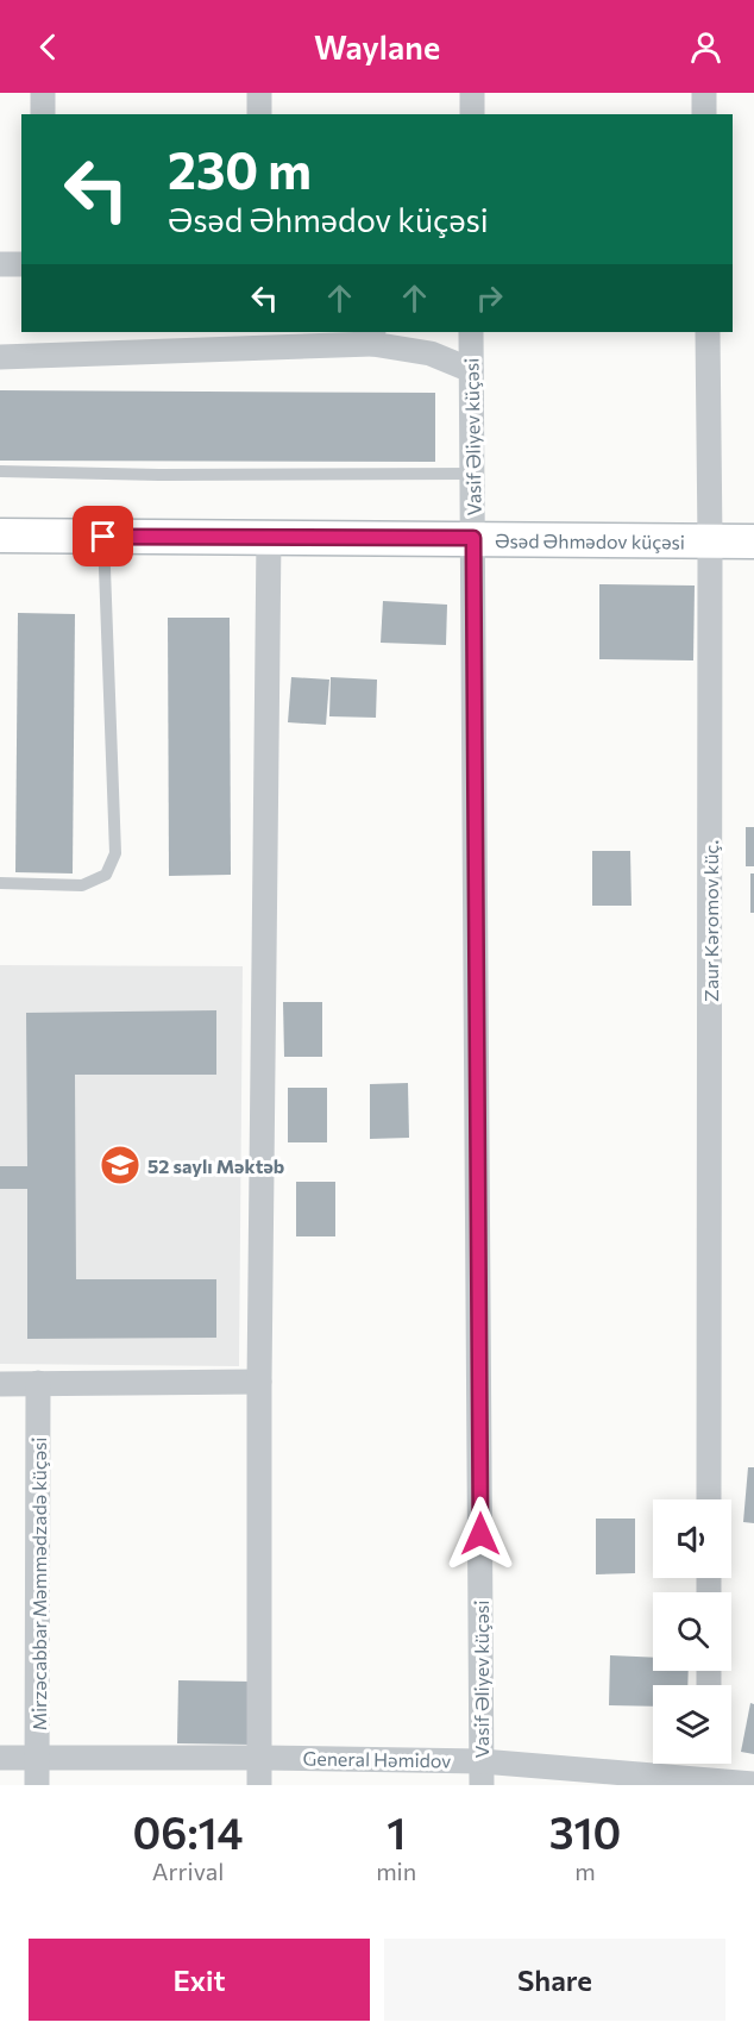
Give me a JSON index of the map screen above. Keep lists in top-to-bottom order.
{
  "streets": {
    "street": [
      "Vasif Əliyev küçəsi",
      "Əsəd Əhmədov küçəsi",
      "Zaur Kəromov küç.",
      "Mirzəcabbar Məmmədzadə küçəsi",
      "General Həmidov"
    ]
  },
  "crossings": [
    ["Vasif Əliyev küçəsi", "Əsəd Əhmədov küçəsi"],
    ["Vasif Əliyev küçəsi", "General Həmidov"],
    ["Əsəd Əhmədov küçəsi", "Zaur Kəromov küç."],
    ["Mirzəcabbar Məmmədzadə küçəsi", "General Həmidov"]
  ],
  "places": {
    "school or university": ["52 saylı Məktəb"]
  },
  "page": {
    "header": "Waylane",
    "turn": ["230 m", "Əsəd Əhmədov küçəsi"],
    "eta": [
      "06:14",
      "Arrival",
      "1",
      "min",
      "310",
      "m"
    ],
    "buttons": ["Exit", "Share"]
  }
}
